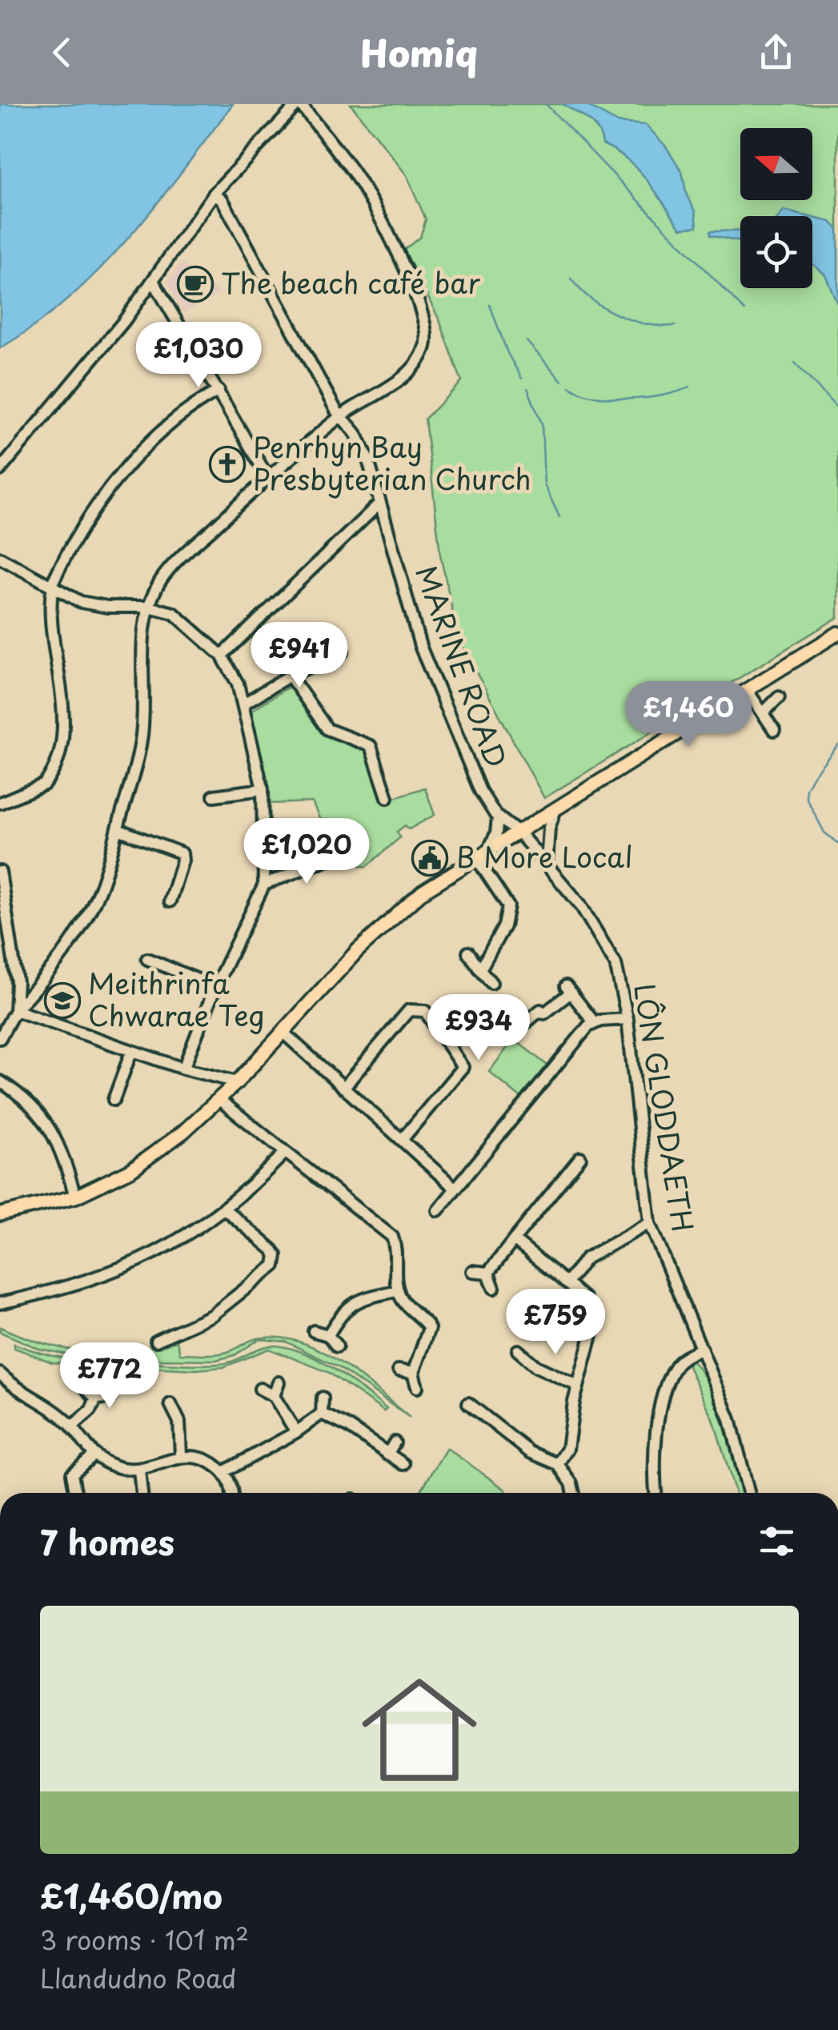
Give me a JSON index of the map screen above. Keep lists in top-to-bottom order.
{
  "streets": {
    "street": ["MARINE ROAD", "LÔN GLODDAETH"]
  },
  "crossings": [
    ["MARINE ROAD", "LÔN GLODDAETH"]
  ],
  "places": {
    "cafe": ["The beach café bar"],
    "church": ["Penrhyn Bay Presbyterian Church"],
    "public building": ["B More Local"],
    "school or university": ["Meithrinfa Chwarae Teg"]
  },
  "north": "left",
  "page": {
    "header": "Homiq",
    "price": [
      "£1,030",
      "£941",
      "£1,460",
      "£1,020",
      "£934",
      "£759",
      "£772"
    ],
    "heading": "7 homes",
    "list": [
      {
        "name": "£1,460/mo",
        "note": "3 rooms · 101 m² · Llandudno Road"
      }
    ]
  }
}
